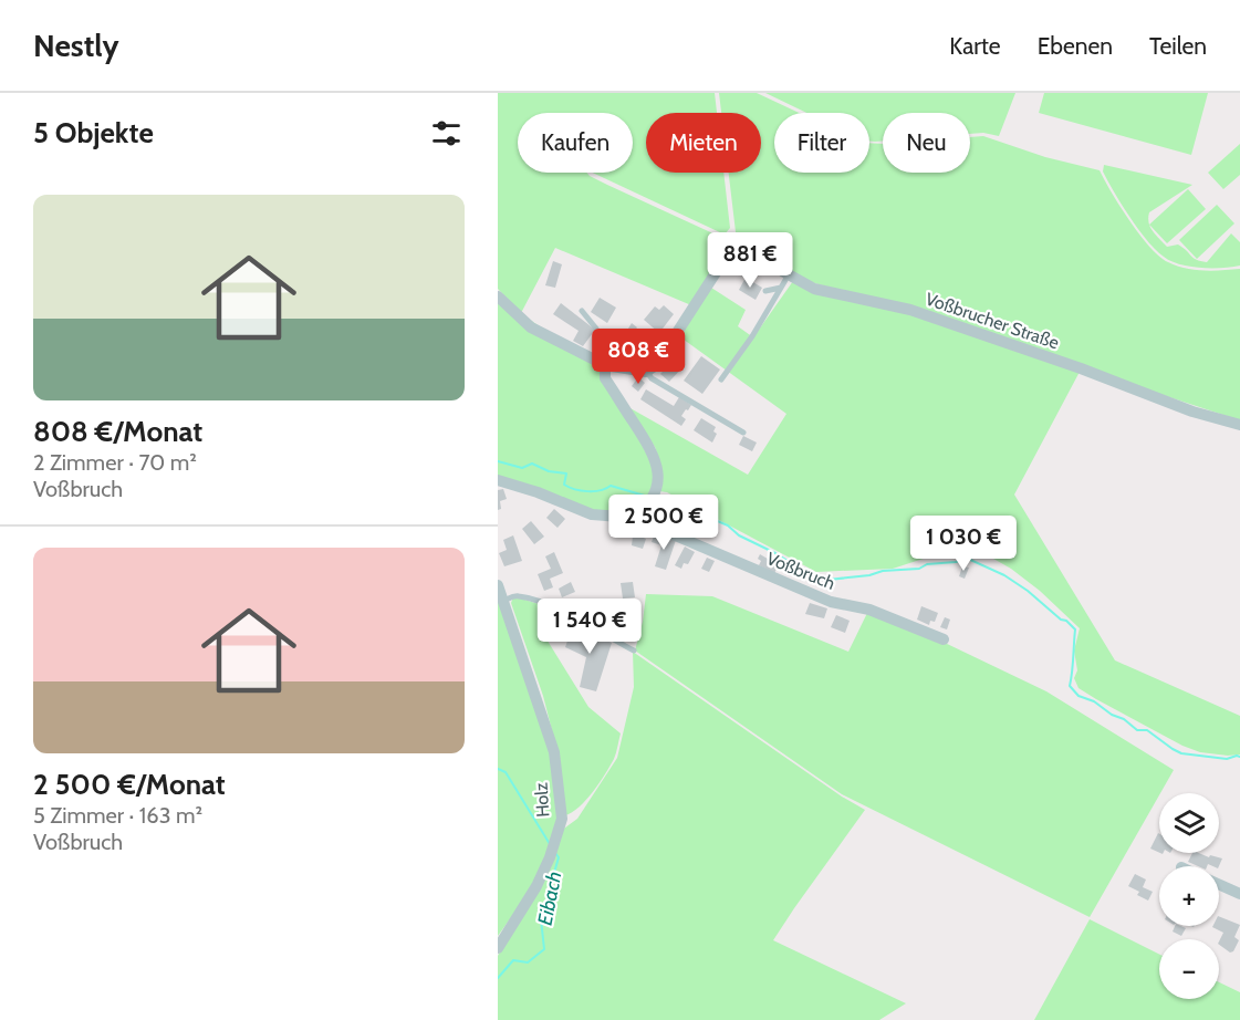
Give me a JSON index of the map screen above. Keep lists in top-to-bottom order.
{
  "streets": {
    "street": ["Voßbrucher Straße", "Voßbruch", "Holz"]
  },
  "water": ["Eibach"],
  "page": {
    "header": "Nestly",
    "nav": ["Karte", "Ebenen", "Teilen"],
    "heading": "5 Objekte",
    "chip": [
      "Kaufen",
      "Mieten",
      "Filter",
      "Neu"
    ],
    "list": [
      {
        "name": "808 €/Monat",
        "note": "2 Zimmer · 70 m² · Voßbruch"
      },
      {
        "name": "2 500 €/Monat",
        "note": "5 Zimmer · 163 m² · Voßbruch"
      }
    ],
    "price": [
      "881 €",
      "808 €",
      "2 500 €",
      "1 030 €",
      "1 540 €"
    ],
    "map_buttons": ["+", "−"]
  }
}
